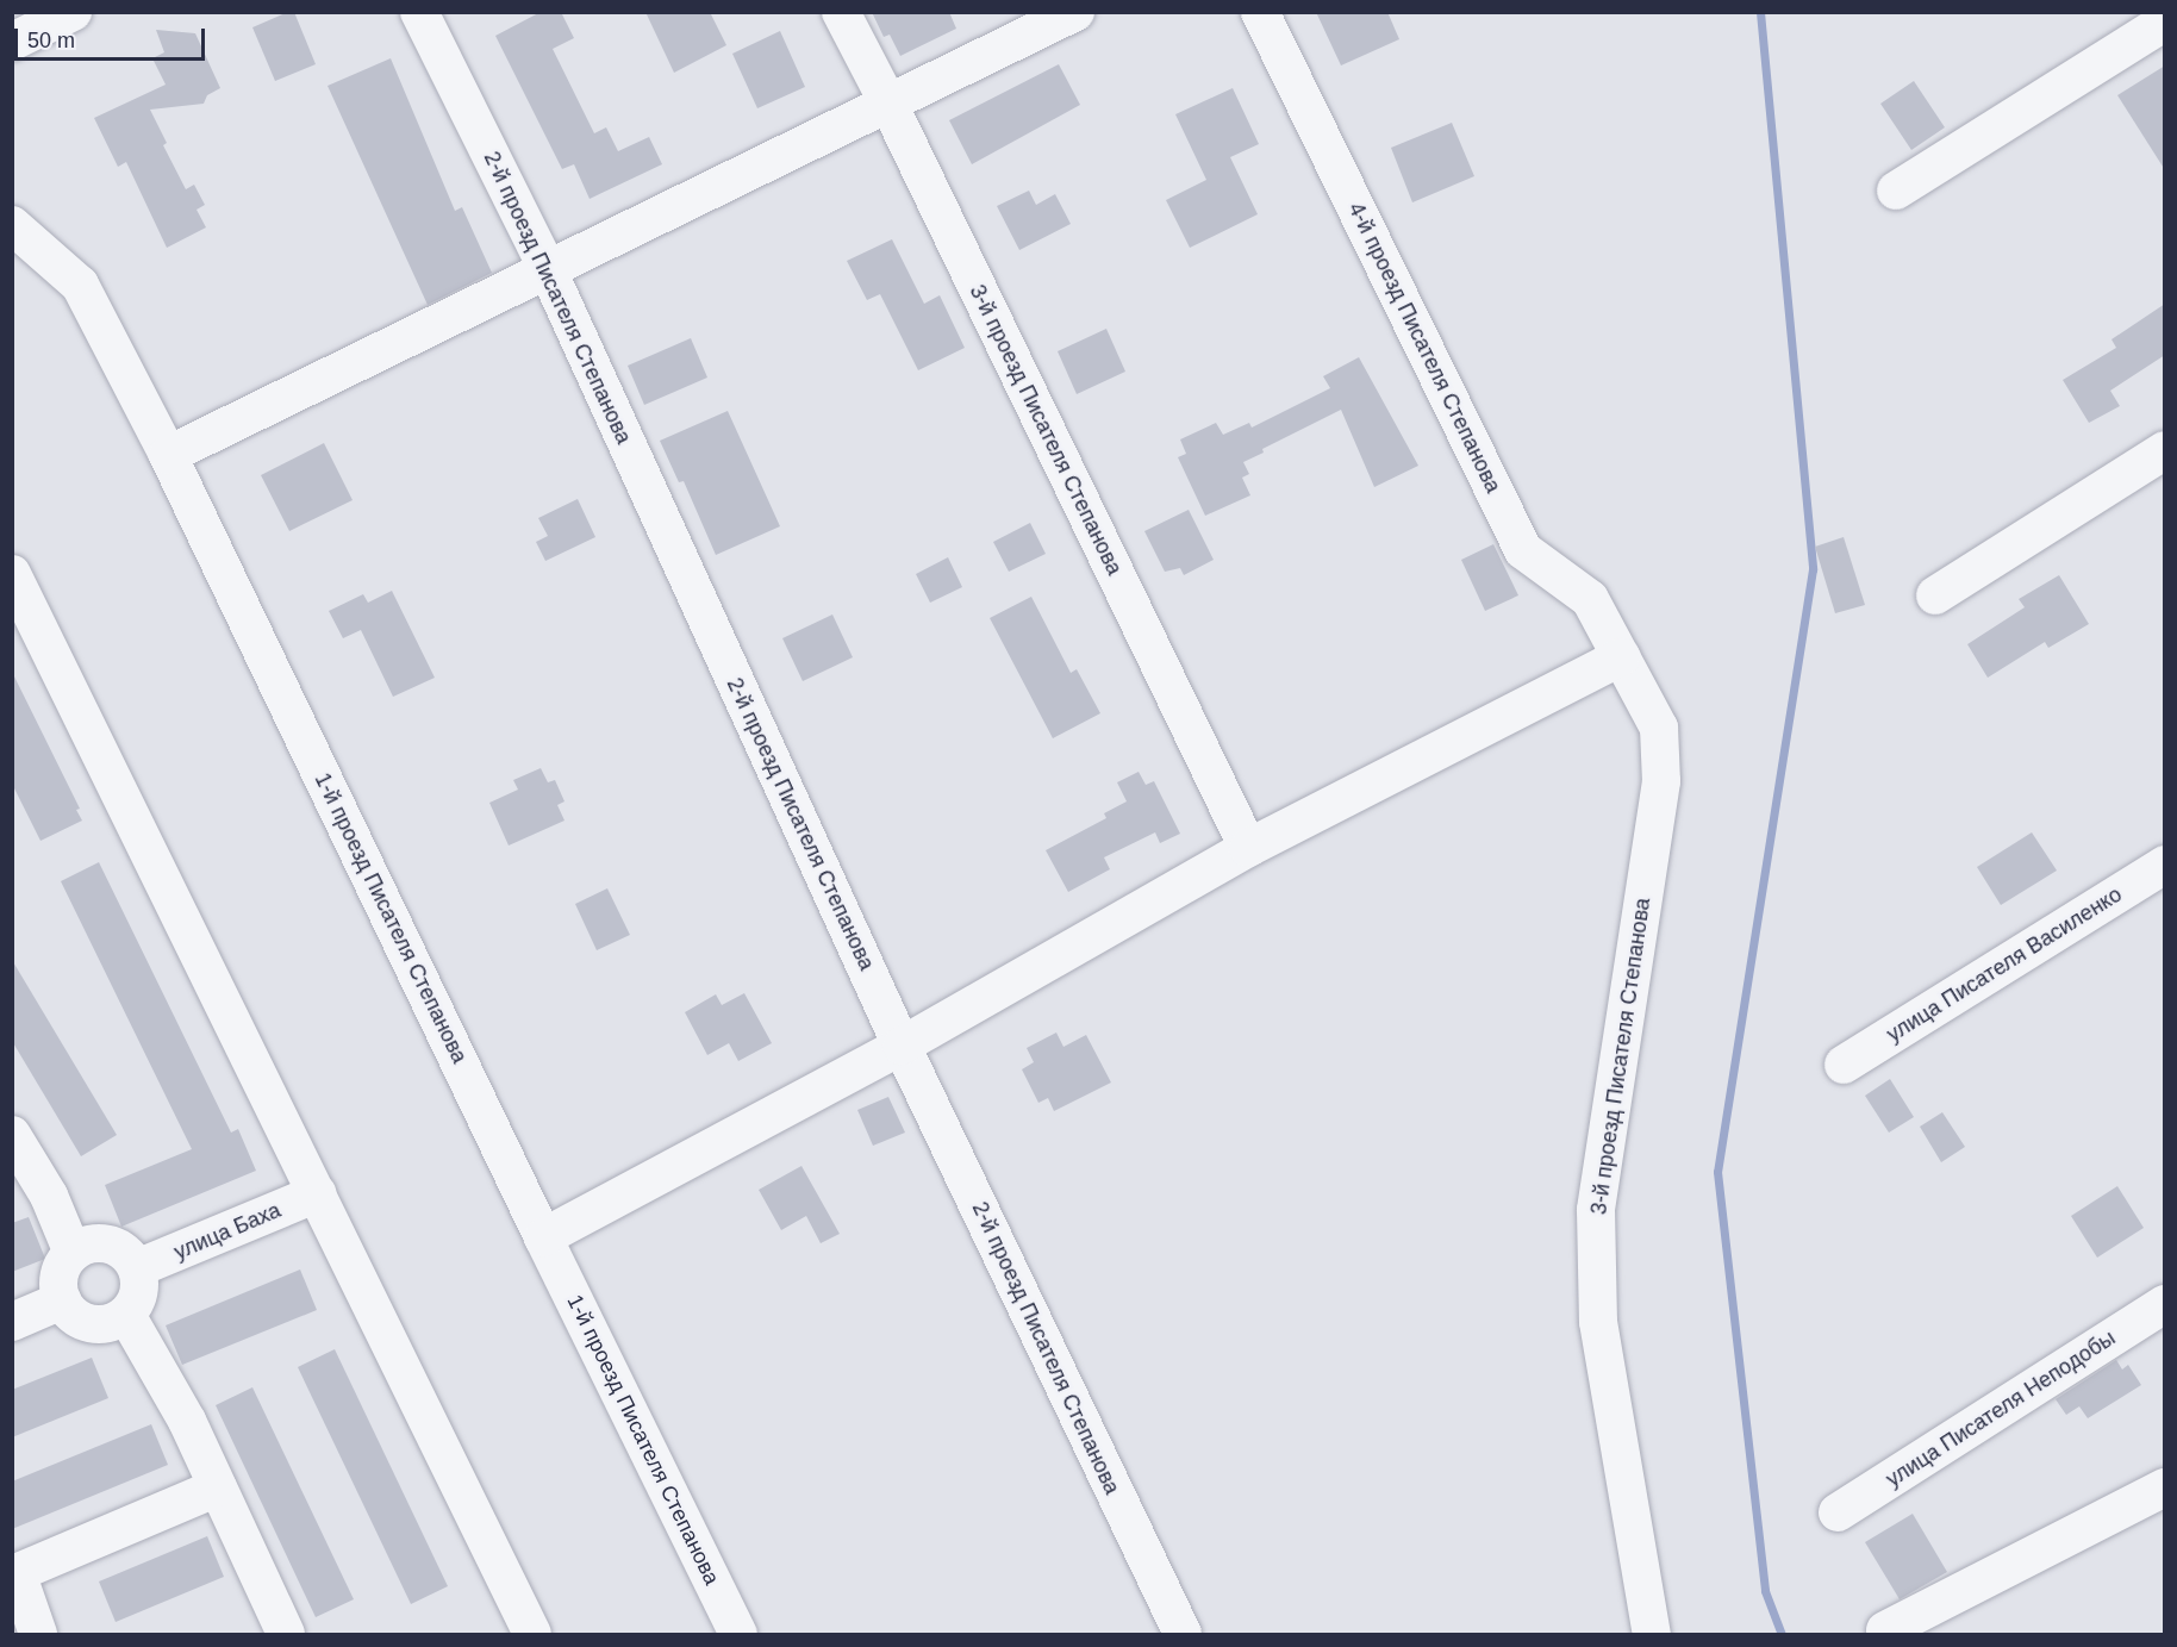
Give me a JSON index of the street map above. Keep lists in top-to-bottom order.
{
  "streets": {
    "street": [
      "2-й проезд Писателя Степанова",
      "4-й проезд Писателя Степанова",
      "3-й проезд Писателя Степанова",
      "1-й проезд Писателя Степанова",
      "улица Писателя Василенко",
      "улица Баха",
      "улица Писателя Неподобы"
    ]
  },
  "crossings": [
    ["4-й проезд Писателя Степанова", "3-й проезд Писателя Степанова"]
  ],
  "scale_bar": "50 m"
}
